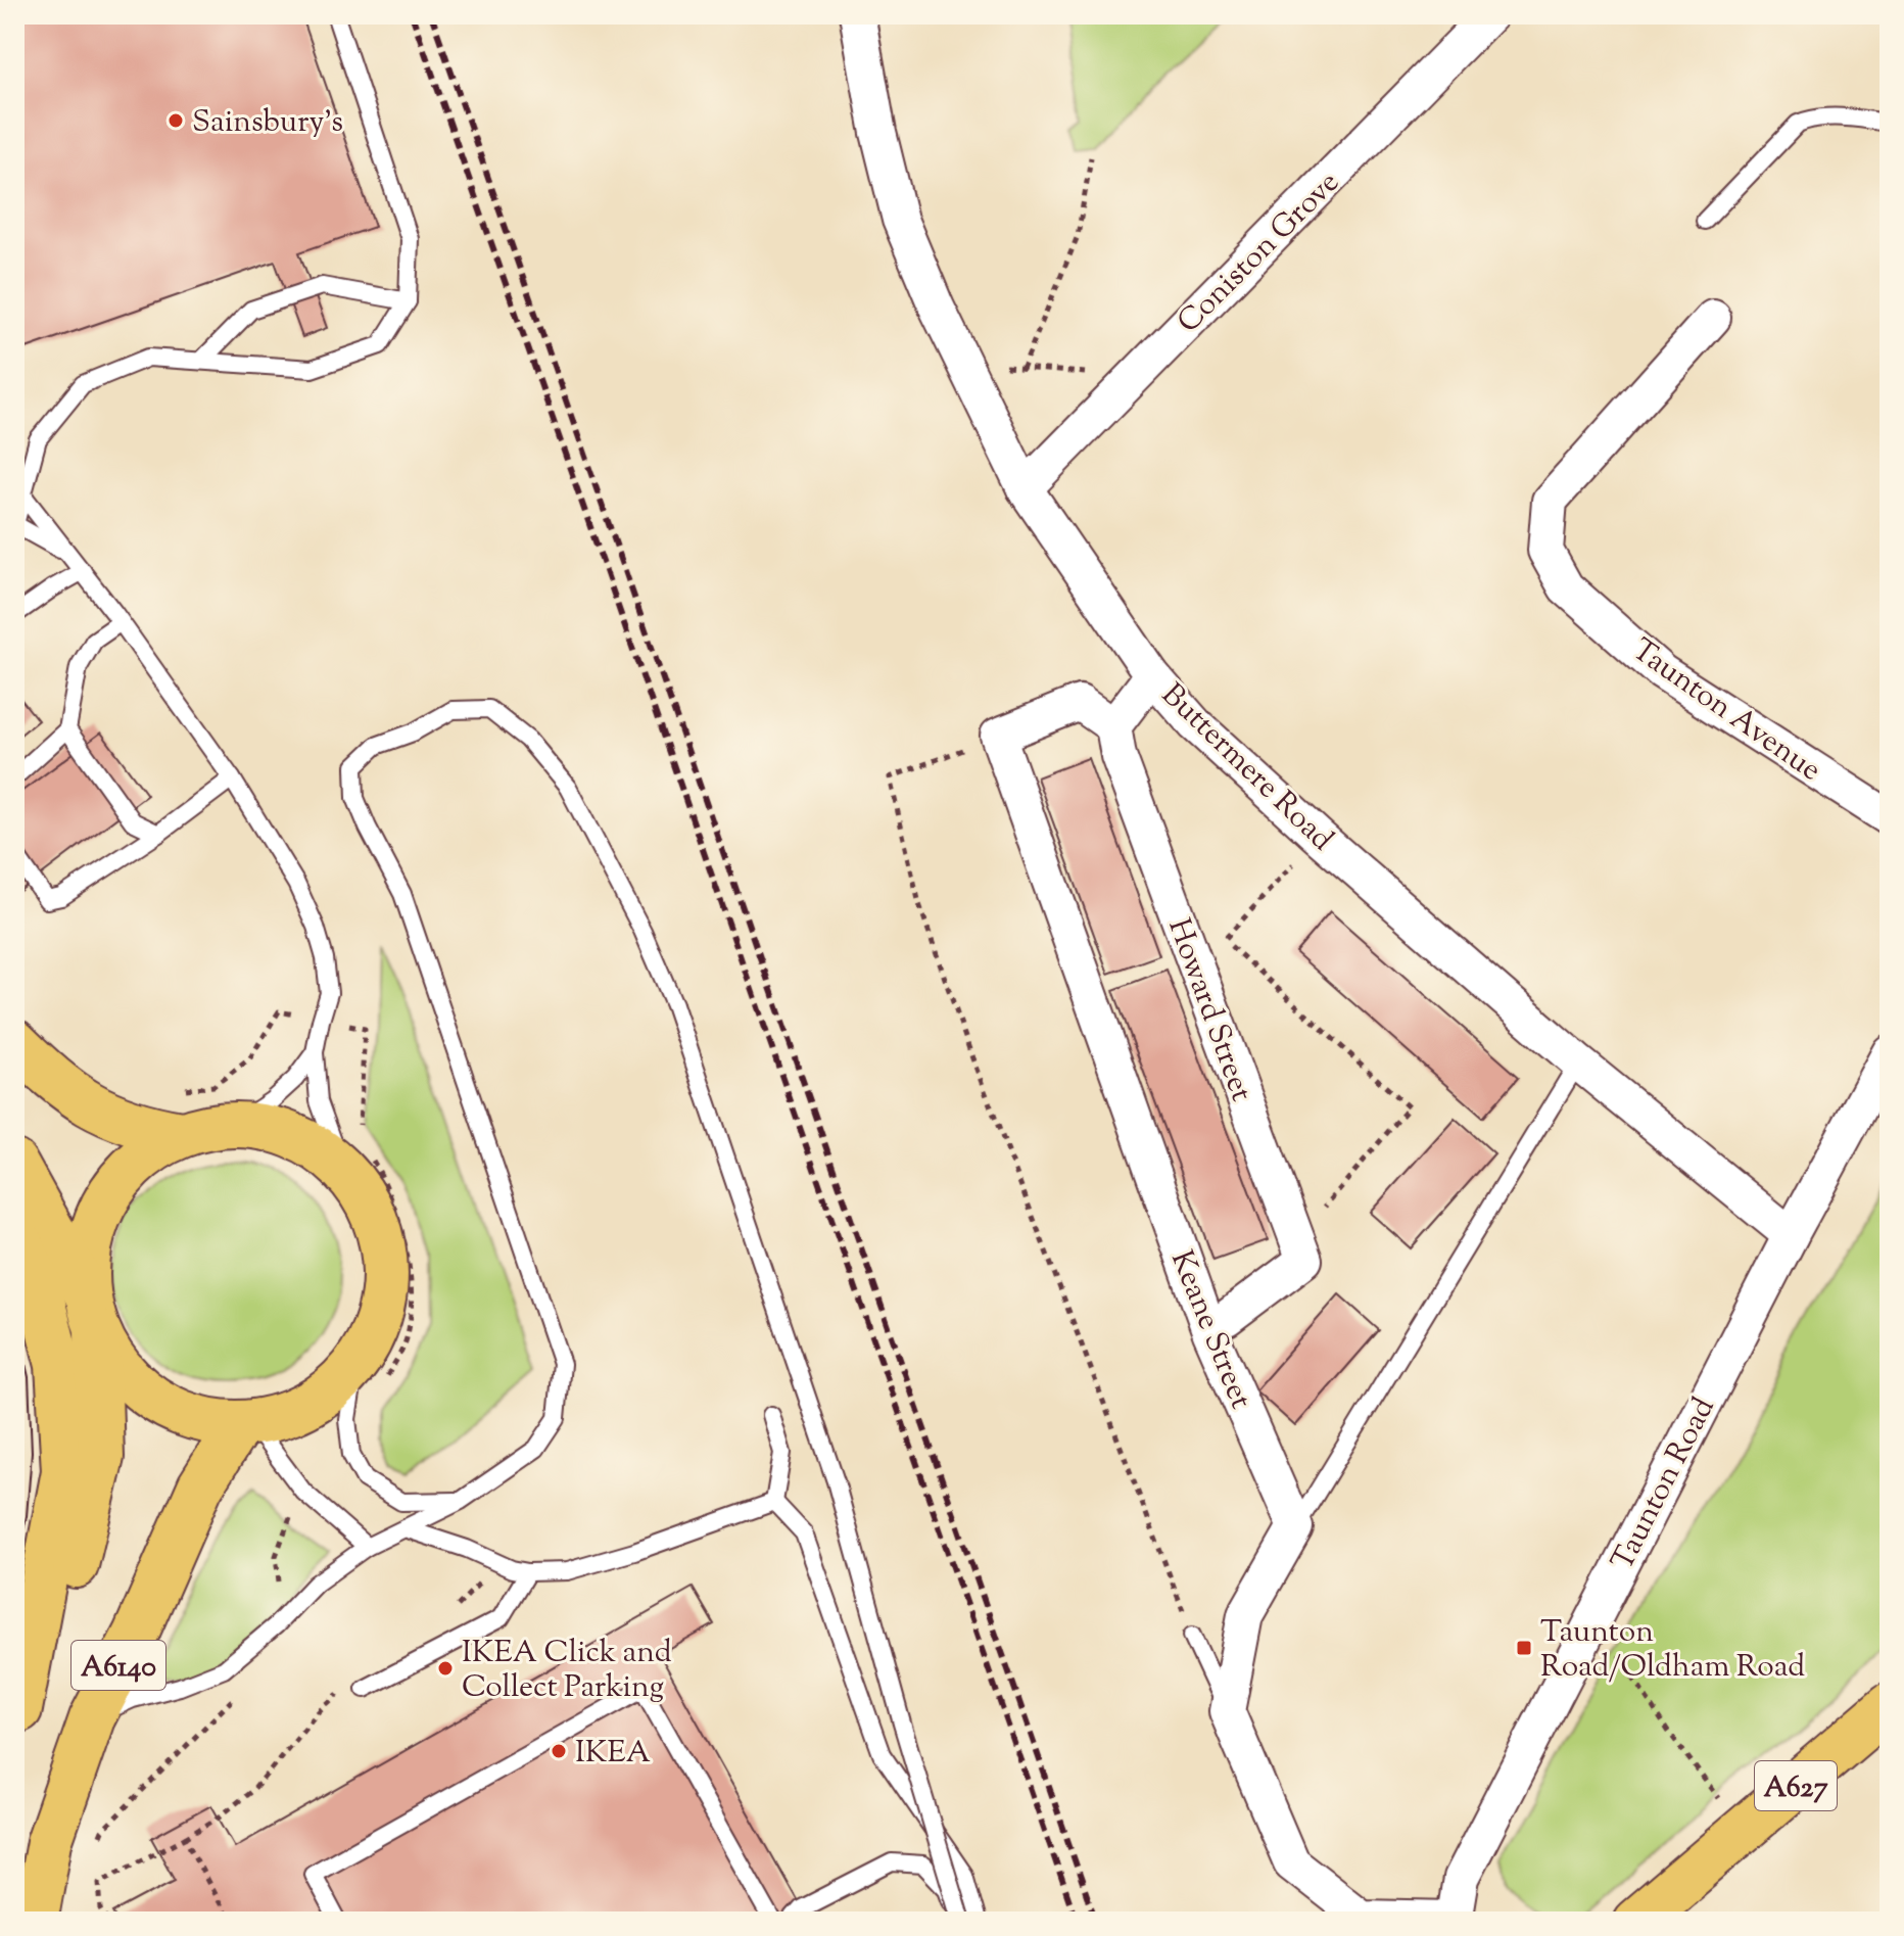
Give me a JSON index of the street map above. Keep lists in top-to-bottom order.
{
  "streets": {
    "highway": ["A6140", "A627"],
    "street": [
      "Coniston Grove",
      "Taunton Avenue",
      "Buttermere Road",
      "Howard Street",
      "Keane Street",
      "Taunton Road"
    ]
  },
  "crossings": [
    ["Coniston Grove", "Buttermere Road"],
    ["Buttermere Road", "Taunton Road"]
  ],
  "places": {
    "other": ["Sainsbury's", "IKEA Click and Collect Parking", "IKEA"],
    "transit": ["Taunton Road/Oldham Road"]
  }
}
